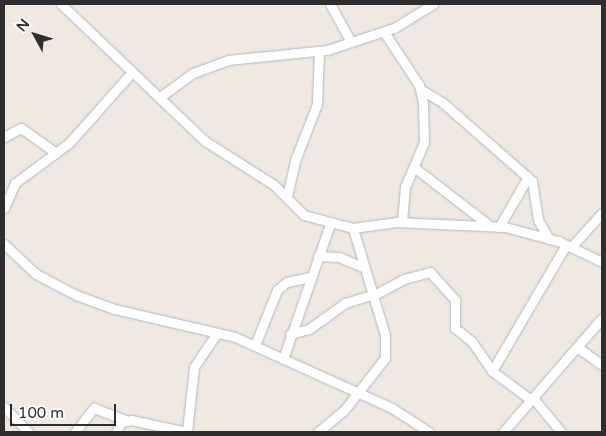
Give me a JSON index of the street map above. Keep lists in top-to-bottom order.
{
  "scale_bar": "100 m",
  "north": "top left"
}
